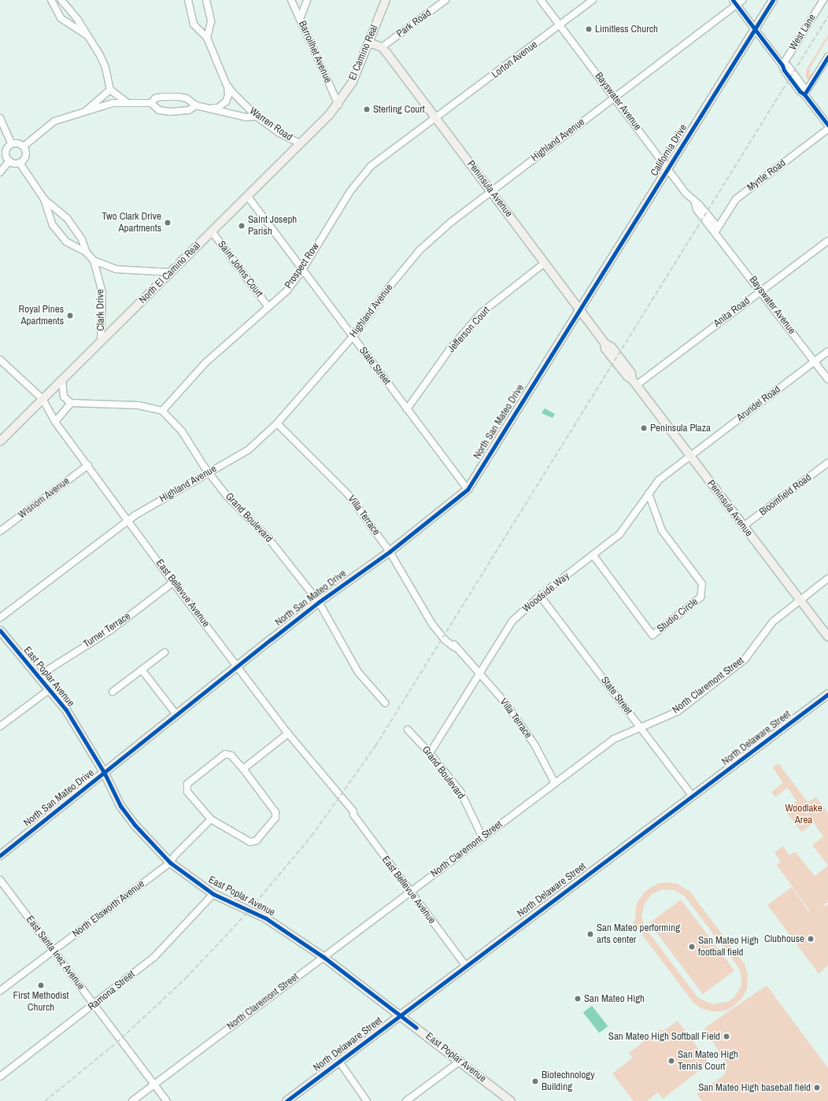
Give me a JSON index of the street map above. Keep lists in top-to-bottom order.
{
  "streets": {
    "main road": [
      "El Camino Real",
      "California Drive",
      "Peninsula Avenue",
      "North El Camino Real",
      "North San Mateo Drive",
      "East Poplar Avenue",
      "North Delaware Street"
    ],
    "street": [
      "Park Road",
      "West Lane",
      "Barroilhet Avenue",
      "Lorton Avenue",
      "Bayswater Avenue",
      "Warren Road",
      "Highland Avenue",
      "Myrtle Road",
      "Prospect Row",
      "Saint Johns Court",
      "Clark Drive",
      "Anita Road",
      "Jefferson Court",
      "State Street",
      "Arundel Road",
      "Bloomfield Road",
      "Wisnom Avenue",
      "Villa Terrace",
      "Grand Boulevard",
      "Woodside Way",
      "East Bellevue Avenue",
      "Studio Circle",
      "Turner Terrace",
      "North Claremont Street",
      "North Ellsworth Avenue",
      "East Santa Inez Avenue",
      "Ramona Street"
    ]
  },
  "crossings": [
    ["Park Road", "Peninsula Avenue"],
    ["Barroilhet Avenue", "El Camino Real"],
    ["Barroilhet Avenue", "North El Camino Real"],
    ["El Camino Real", "North El Camino Real"],
    ["Lorton Avenue", "Bayswater Avenue"],
    ["Lorton Avenue", "Peninsula Avenue"],
    ["Lorton Avenue", "Prospect Row"],
    ["Bayswater Avenue", "Highland Avenue"],
    ["Bayswater Avenue", "California Drive"],
    ["Bayswater Avenue", "Myrtle Road"],
    ["Bayswater Avenue", "Anita Road"],
    ["Bayswater Avenue", "Arundel Road"],
    ["Warren Road", "North El Camino Real"],
    ["Highland Avenue", "Peninsula Avenue"],
    ["Highland Avenue", "State Street"],
    ["Highland Avenue", "Villa Terrace"],
    ["Highland Avenue", "Grand Boulevard"],
    ["Highland Avenue", "East Bellevue Avenue"],
    ["California Drive", "Peninsula Avenue"],
    ["California Drive", "North San Mateo Drive"],
    ["Peninsula Avenue", "Prospect Row"],
    ["Peninsula Avenue", "Anita Road"],
    ["Peninsula Avenue", "Jefferson Court"],
    ["Peninsula Avenue", "Arundel Road"],
    ["Peninsula Avenue", "North San Mateo Drive"],
    ["Peninsula Avenue", "Bloomfield Road"],
    ["Peninsula Avenue", "Woodside Way"],
    ["Peninsula Avenue", "North Claremont Street"],
    ["Prospect Row", "Saint Johns Court"],
    ["Prospect Row", "State Street"],
    ["Prospect Row", "Grand Boulevard"],
    ["Saint Johns Court", "North El Camino Real"],
    ["North El Camino Real", "Clark Drive"],
    ["North El Camino Real", "State Street"],
    ["North El Camino Real", "East Bellevue Avenue"],
    ["Jefferson Court", "State Street"],
    ["State Street", "North San Mateo Drive"],
    ["State Street", "Woodside Way"],
    ["State Street", "North Claremont Street"],
    ["State Street", "North Delaware Street"],
    ["Arundel Road", "Woodside Way"],
    ["North San Mateo Drive", "Villa Terrace"],
    ["North San Mateo Drive", "Grand Boulevard"],
    ["North San Mateo Drive", "East Bellevue Avenue"],
    ["North San Mateo Drive", "East Poplar Avenue"],
    ["Wisnom Avenue", "East Bellevue Avenue"],
    ["Villa Terrace", "Woodside Way"],
    ["Villa Terrace", "North Claremont Street"],
    ["Grand Boulevard", "Woodside Way"],
    ["Grand Boulevard", "North Claremont Street"],
    ["Woodside Way", "Studio Circle"],
    ["East Bellevue Avenue", "Turner Terrace"],
    ["East Bellevue Avenue", "North Claremont Street"],
    ["East Bellevue Avenue", "North Delaware Street"],
    ["Turner Terrace", "East Poplar Avenue"],
    ["East Poplar Avenue", "North Claremont Street"],
    ["East Poplar Avenue", "North Delaware Street"],
    ["East Poplar Avenue", "North Ellsworth Avenue"],
    ["East Poplar Avenue", "Ramona Street"],
    ["North Claremont Street", "East Santa Inez Avenue"],
    ["North Ellsworth Avenue", "East Santa Inez Avenue"],
    ["East Santa Inez Avenue", "Ramona Street"]
  ],
  "parks": ["Woodlake Area"],
  "places": [
    "Limitless Church",
    "Sterling Court",
    "Two Clark Drive Apartments",
    "Saint Joseph Parish",
    "Royal Pines Apartments",
    "Peninsula Plaza",
    "San Mateo performing arts center",
    "Clubhouse",
    "San Mateo High football field",
    "First Methodist Church",
    "San Mateo High",
    "San Mateo High Softball Field",
    "San Mateo High Tennis Court",
    "Biotechnology Building",
    "San Mateo High baseball field"
  ]
}
